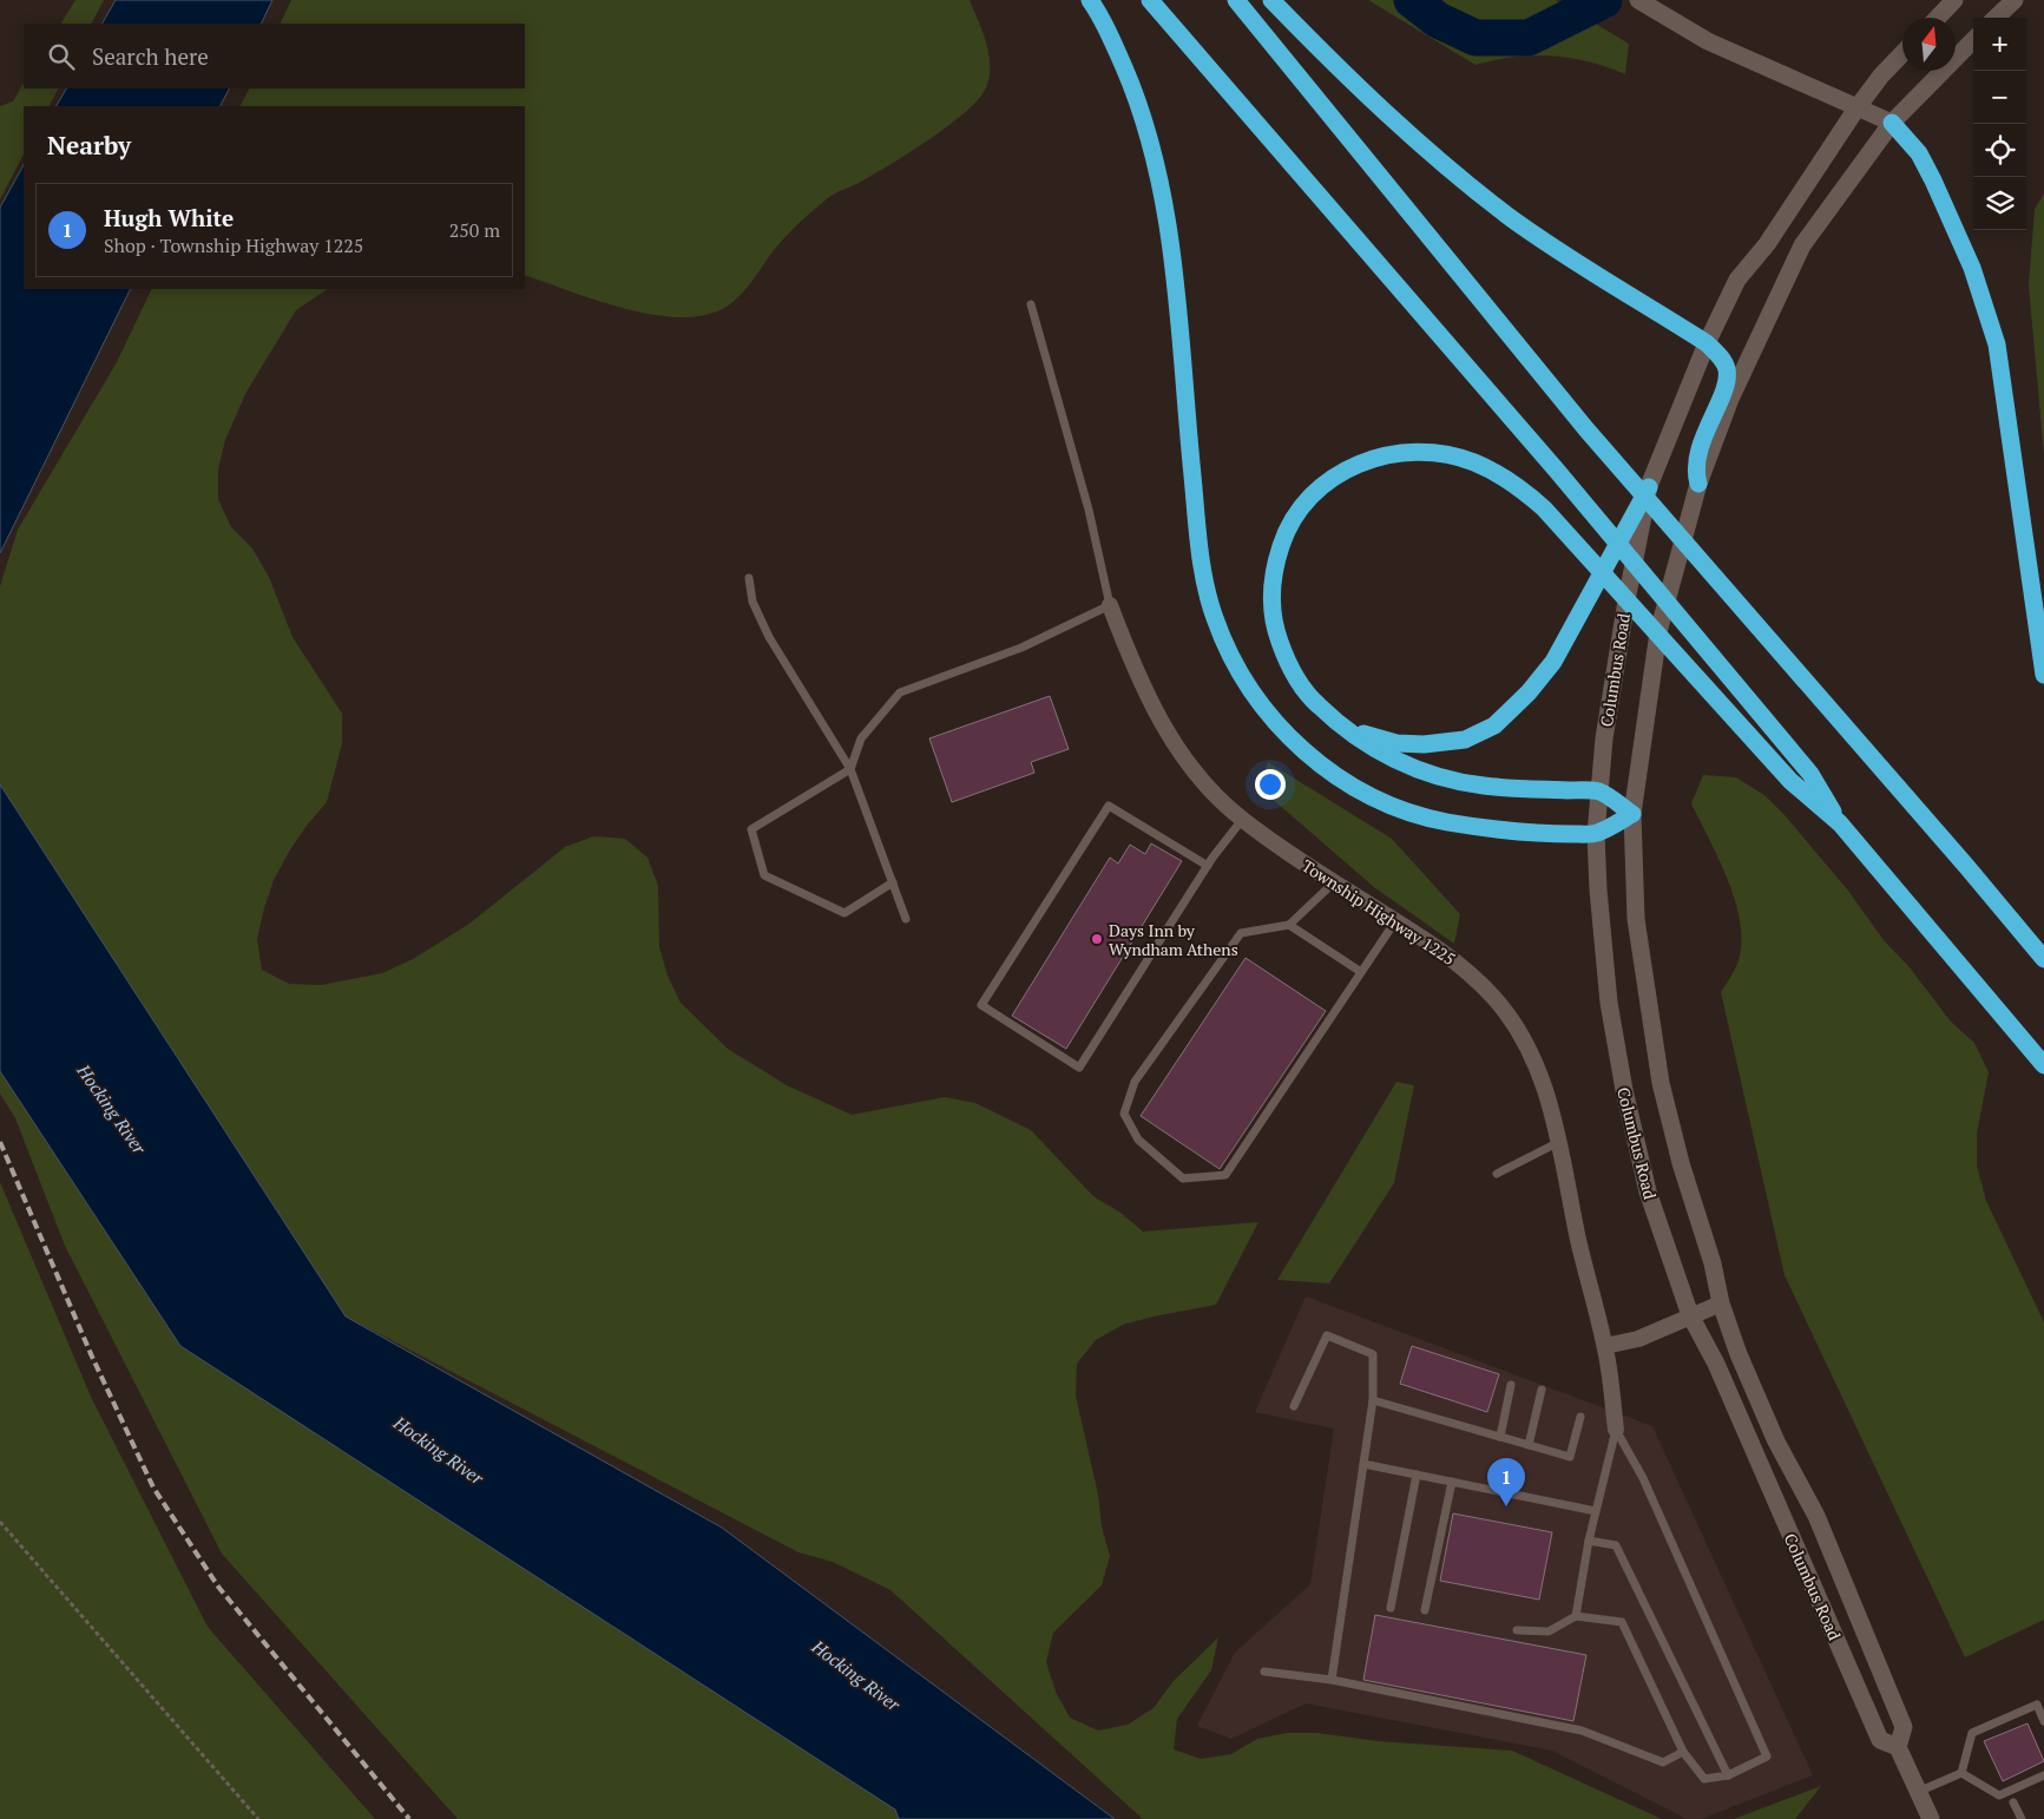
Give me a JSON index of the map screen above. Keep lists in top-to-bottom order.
{
  "streets": {
    "main road": ["Columbus Road"],
    "street": ["Township Highway 1225"]
  },
  "water": ["Hocking River"],
  "places": ["Days Inn by Wyndham Athens"],
  "north": "top",
  "page": {
    "map_buttons": ["+", "−"],
    "search": "Search here",
    "heading": "Nearby",
    "list": [
      {
        "mark": "1",
        "name": "Hugh White",
        "note": "Shop · Township Highway 1225",
        "value": "250 m"
      }
    ],
    "pins": "1"
  }
}
